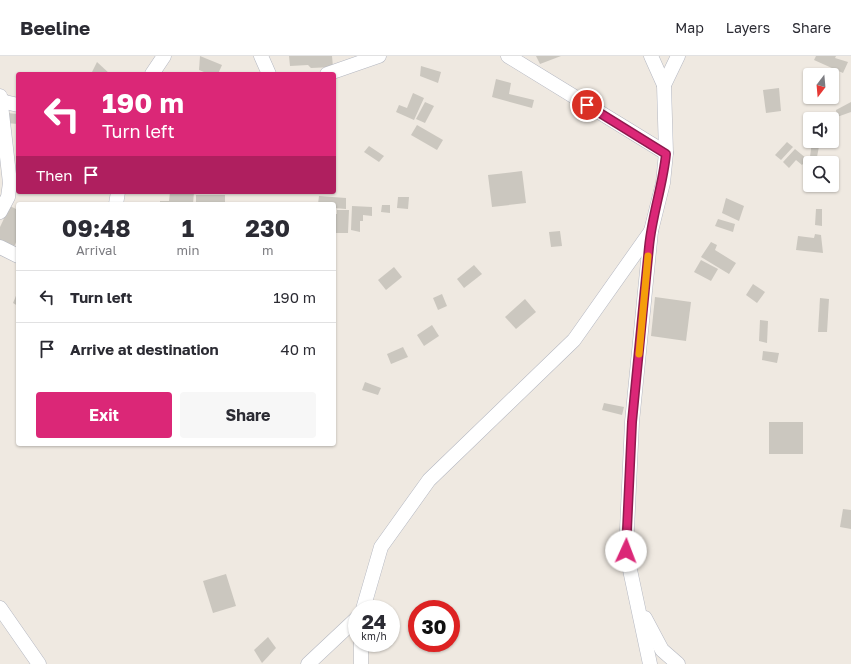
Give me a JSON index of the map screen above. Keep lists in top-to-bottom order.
{
  "north": "bottom",
  "page": {
    "header": "Beeline",
    "nav": ["Map", "Layers", "Share"],
    "turn": ["190 m", "Turn left"],
    "then": "Then",
    "eta": [
      "09:48",
      "Arrival",
      "1",
      "min",
      "230",
      "m"
    ],
    "list": [
      {
        "name": "Turn left",
        "value": "190 m"
      },
      {
        "name": "Arrive at destination",
        "value": "40 m"
      }
    ],
    "buttons": ["Exit", "Share"],
    "speed": "24 km/h",
    "limit": "30"
  }
}
